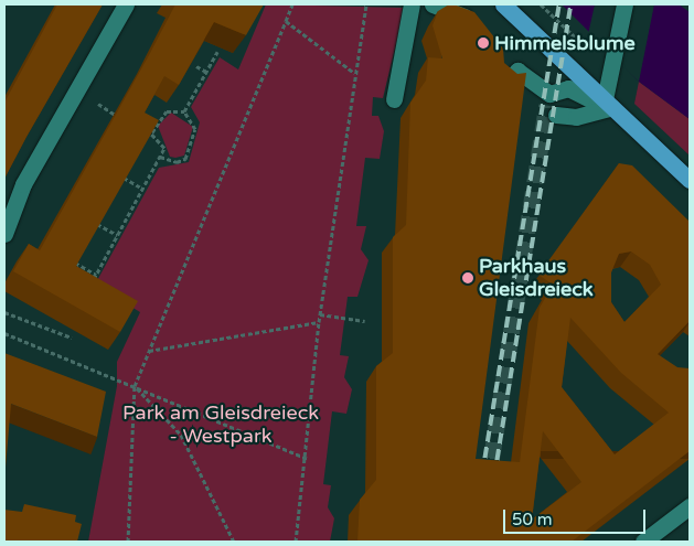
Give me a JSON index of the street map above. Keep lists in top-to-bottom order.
{
  "parks": ["Park am Gleisdreieck - Westpark"],
  "places": ["Himmelsblume", "Parkhaus Gleisdreieck"],
  "scale_bar": "50 m"
}
